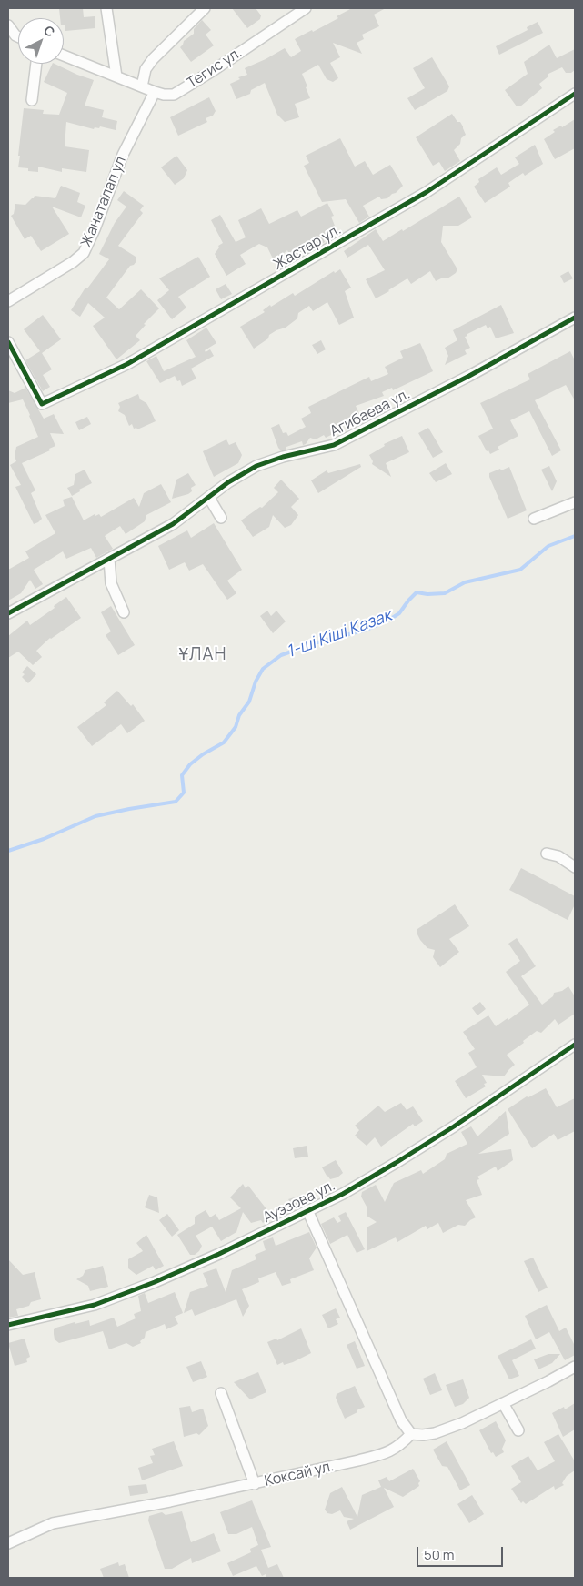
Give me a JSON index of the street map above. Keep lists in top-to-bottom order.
{
  "streets": {
    "street": [
      "Тегис ул.",
      "Жанаталап ул.",
      "Жастар ул.",
      "Агибаева ул.",
      "Ауэзова ул.",
      "Коксай ул."
    ]
  },
  "crossings": [
    ["Тегис ул.", "Жанаталап ул."]
  ],
  "districts": ["ҰЛАН"],
  "water": ["1-ші Кіші Казак"],
  "scale_bar": "50 m",
  "north": "top right"
}
